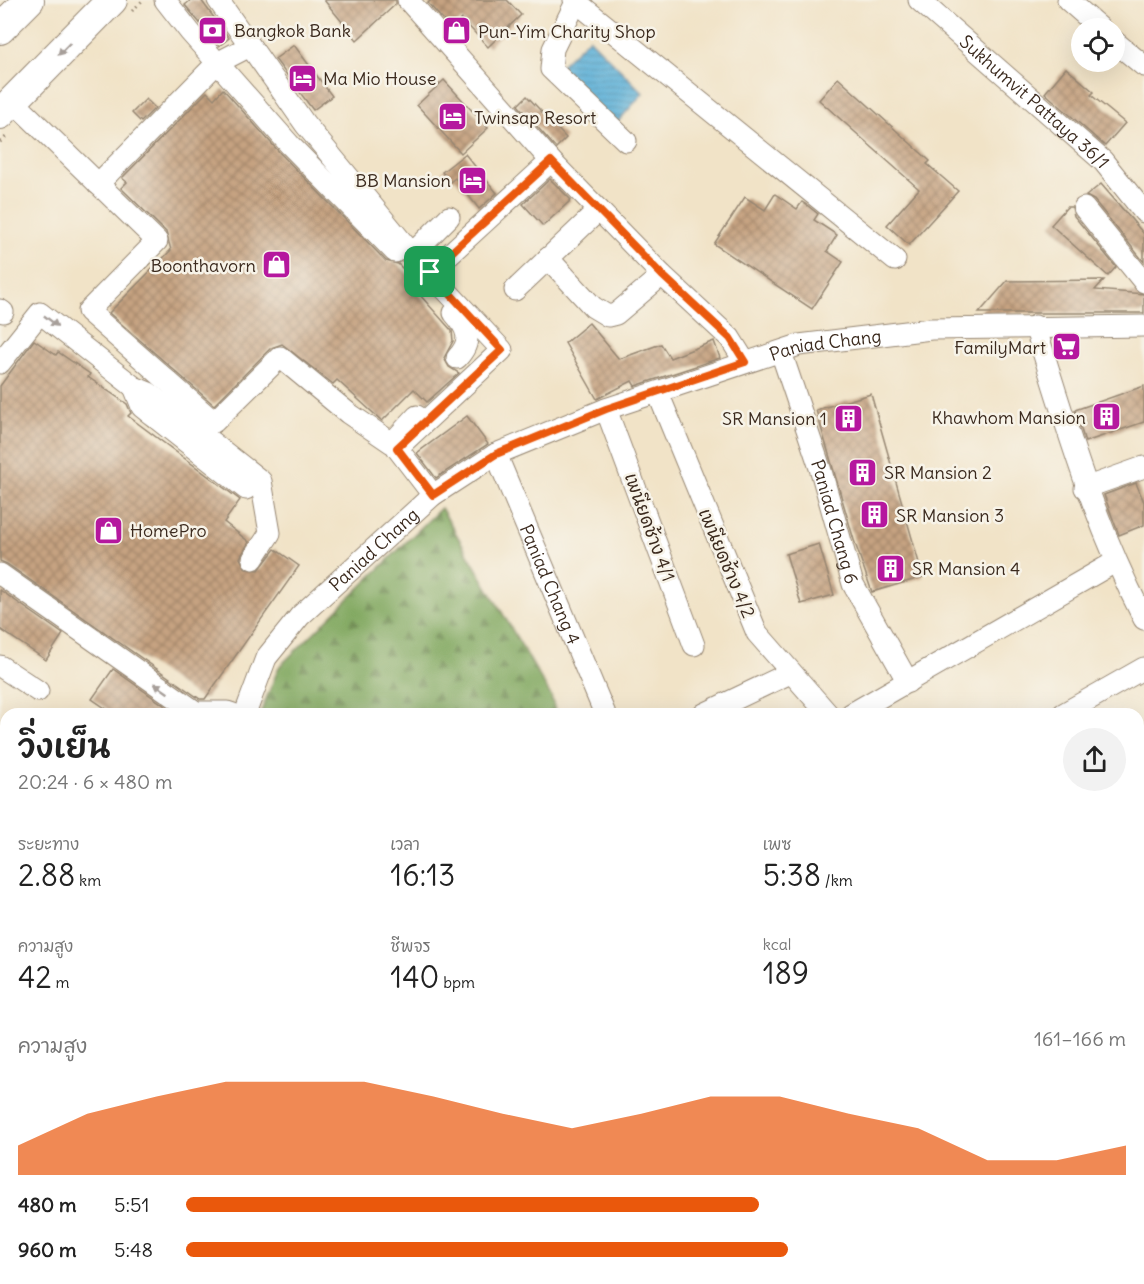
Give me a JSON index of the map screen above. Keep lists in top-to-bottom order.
{
  "streets": {
    "street": [
      "Sukhumvit Pattaya 36/1",
      "Paniad Chang",
      "Paniad Chang 6",
      "เพนียดช้าง 4/1",
      "เพนียดช้าง 4/2",
      "Paniad Chang 4"
    ]
  },
  "crossings": [
    ["Paniad Chang", "Paniad Chang 6"],
    ["Paniad Chang", "เพนียดช้าง 4/1"],
    ["Paniad Chang", "เพนียดช้าง 4/2"],
    ["Paniad Chang", "Paniad Chang 4"]
  ],
  "places": {
    "bank": ["Bangkok Bank"],
    "shop": ["Pun-Yim Charity Shop", "Boonthavorn", "HomePro"],
    "hotel": ["Ma Mio House", "Twinsap Resort", "BB Mansion"],
    "supermarket": ["FamilyMart"],
    "building": [
      "Khawhom Mansion",
      "SR Mansion 1",
      "SR Mansion 2",
      "SR Mansion 3",
      "SR Mansion 4"
    ]
  },
  "page": {
    "heading": ["วิ่งเย็น", "20:24 · 6 × 480 m"],
    "stats": [
      ["ระยะทาง", "2.88 km"],
      ["เวลา", "16:13"],
      ["เพซ", "5:38 /km"],
      ["ความสูง", "42 m"],
      ["ชีพจร", "140 bpm"],
      ["kcal", "189"]
    ],
    "chart": ["ความสูง", "161–166 m"],
    "list": [
      {
        "name": "480 m",
        "note": "5:51"
      },
      {
        "name": "960 m",
        "note": "5:48"
      }
    ]
  }
}
